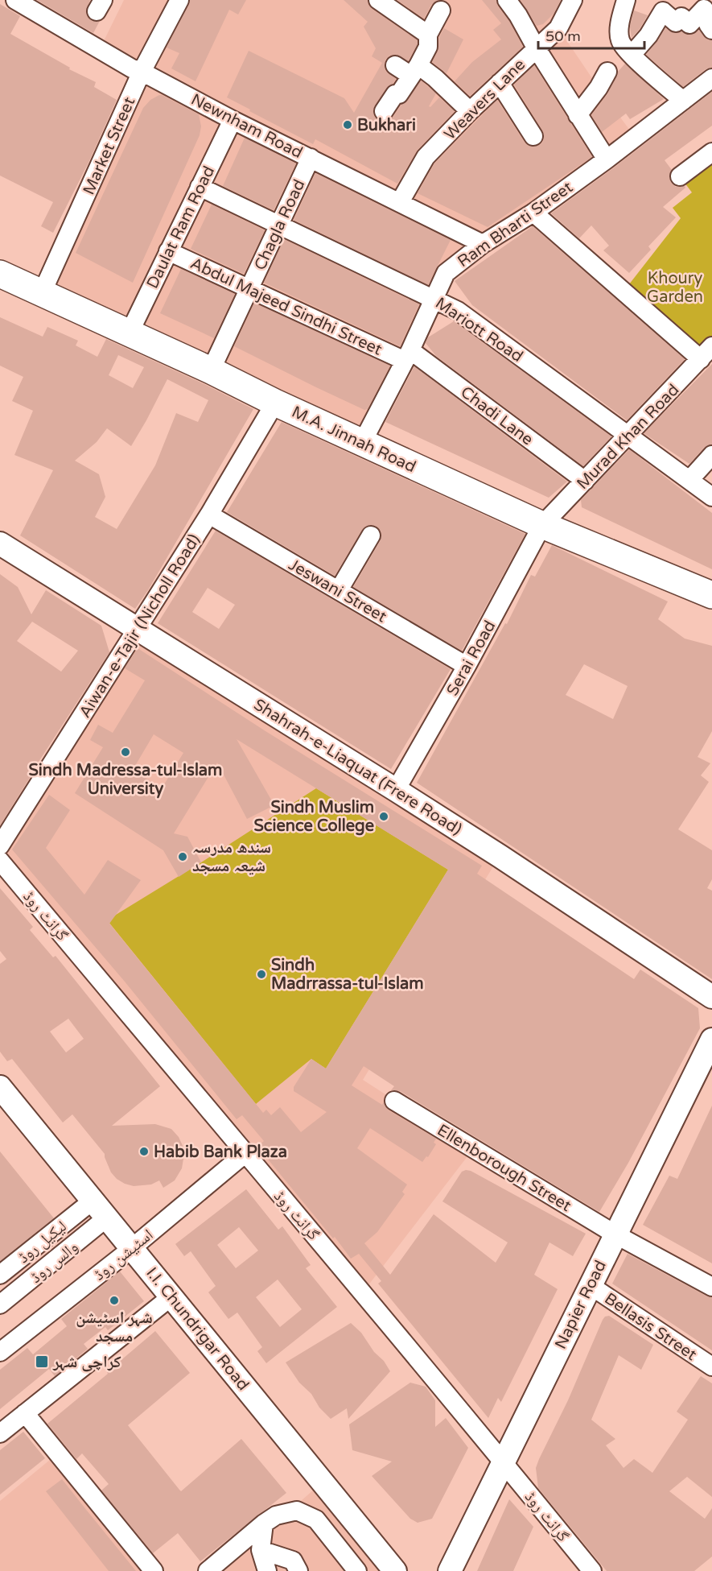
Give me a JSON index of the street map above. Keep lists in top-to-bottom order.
{
  "streets": {
    "highway": ["M.A. Jinnah Road"],
    "main road": ["Shahrah-e-Liaquat (Frere Road)", "Napier Road", "I.I. Chundrigar Road"],
    "street": [
      "Weavers Lane",
      "Newnham Road",
      "Market Street",
      "Ram Bharti Street",
      "Chagla Road",
      "Daulat Ram Road",
      "Abdul Majeed Sindhi Street",
      "Mariott Road",
      "Chadi Lane",
      "Murad Khan Road",
      "Jeswani Street",
      "Aiwan-e-Tajir (Nicholl Road)",
      "Serai Road",
      "گرانٹ روڈ",
      "Ellenborough Street",
      "لیکیل روڈ",
      "اسٹیشن روڈ",
      "والس روڈ",
      "Bellasis Street"
    ]
  },
  "crossings": [
    ["Weavers Lane", "Newnham Road"],
    ["Newnham Road", "Market Street"],
    ["Newnham Road", "Ram Bharti Street"],
    ["Newnham Road", "Chagla Road"],
    ["Newnham Road", "Daulat Ram Road"],
    ["Market Street", "M.A. Jinnah Road"],
    ["Ram Bharti Street", "Abdul Majeed Sindhi Street"],
    ["Ram Bharti Street", "Mariott Road"],
    ["Ram Bharti Street", "Chadi Lane"],
    ["Ram Bharti Street", "M.A. Jinnah Road"],
    ["Chagla Road", "Abdul Majeed Sindhi Street"],
    ["Chagla Road", "Mariott Road"],
    ["Chagla Road", "M.A. Jinnah Road"],
    ["Daulat Ram Road", "Abdul Majeed Sindhi Street"],
    ["Daulat Ram Road", "Mariott Road"],
    ["Daulat Ram Road", "M.A. Jinnah Road"],
    ["Abdul Majeed Sindhi Street", "Chadi Lane"],
    ["Mariott Road", "Murad Khan Road"],
    ["Chadi Lane", "Murad Khan Road"],
    ["Murad Khan Road", "M.A. Jinnah Road"],
    ["Murad Khan Road", "Serai Road"],
    ["M.A. Jinnah Road", "Aiwan-e-Tajir (Nicholl Road)"],
    ["M.A. Jinnah Road", "Serai Road"],
    ["Jeswani Street", "Aiwan-e-Tajir (Nicholl Road)"],
    ["Jeswani Street", "Serai Road"],
    ["Aiwan-e-Tajir (Nicholl Road)", "Shahrah-e-Liaquat (Frere Road)"],
    ["Serai Road", "Shahrah-e-Liaquat (Frere Road)"],
    ["گرانٹ روڈ", "اسٹیشن روڈ"],
    ["گرانٹ روڈ", "Napier Road"],
    ["Ellenborough Street", "Napier Road"],
    ["لیکیل روڈ", "والس روڈ"],
    ["لیکیل روڈ", "I.I. Chundrigar Road"],
    ["اسٹیشن روڈ", "I.I. Chundrigar Road"],
    ["والس روڈ", "I.I. Chundrigar Road"],
    ["Napier Road", "Bellasis Street"]
  ],
  "parks": ["Khoury Garden"],
  "places": {
    "other": [
      "Bukhari",
      "Sindh Madressa-tul-Islam University",
      "Sindh Muslim Science College",
      "سندھ مدرسہ شیعہ مسجد",
      "Sindh Madrrassa-tul-Islam",
      "Habib Bank Plaza",
      "شہر اسٹیشن مسجد"
    ],
    "transit": ["کراچی شہر"]
  },
  "scale_bar": "50 m"
}
